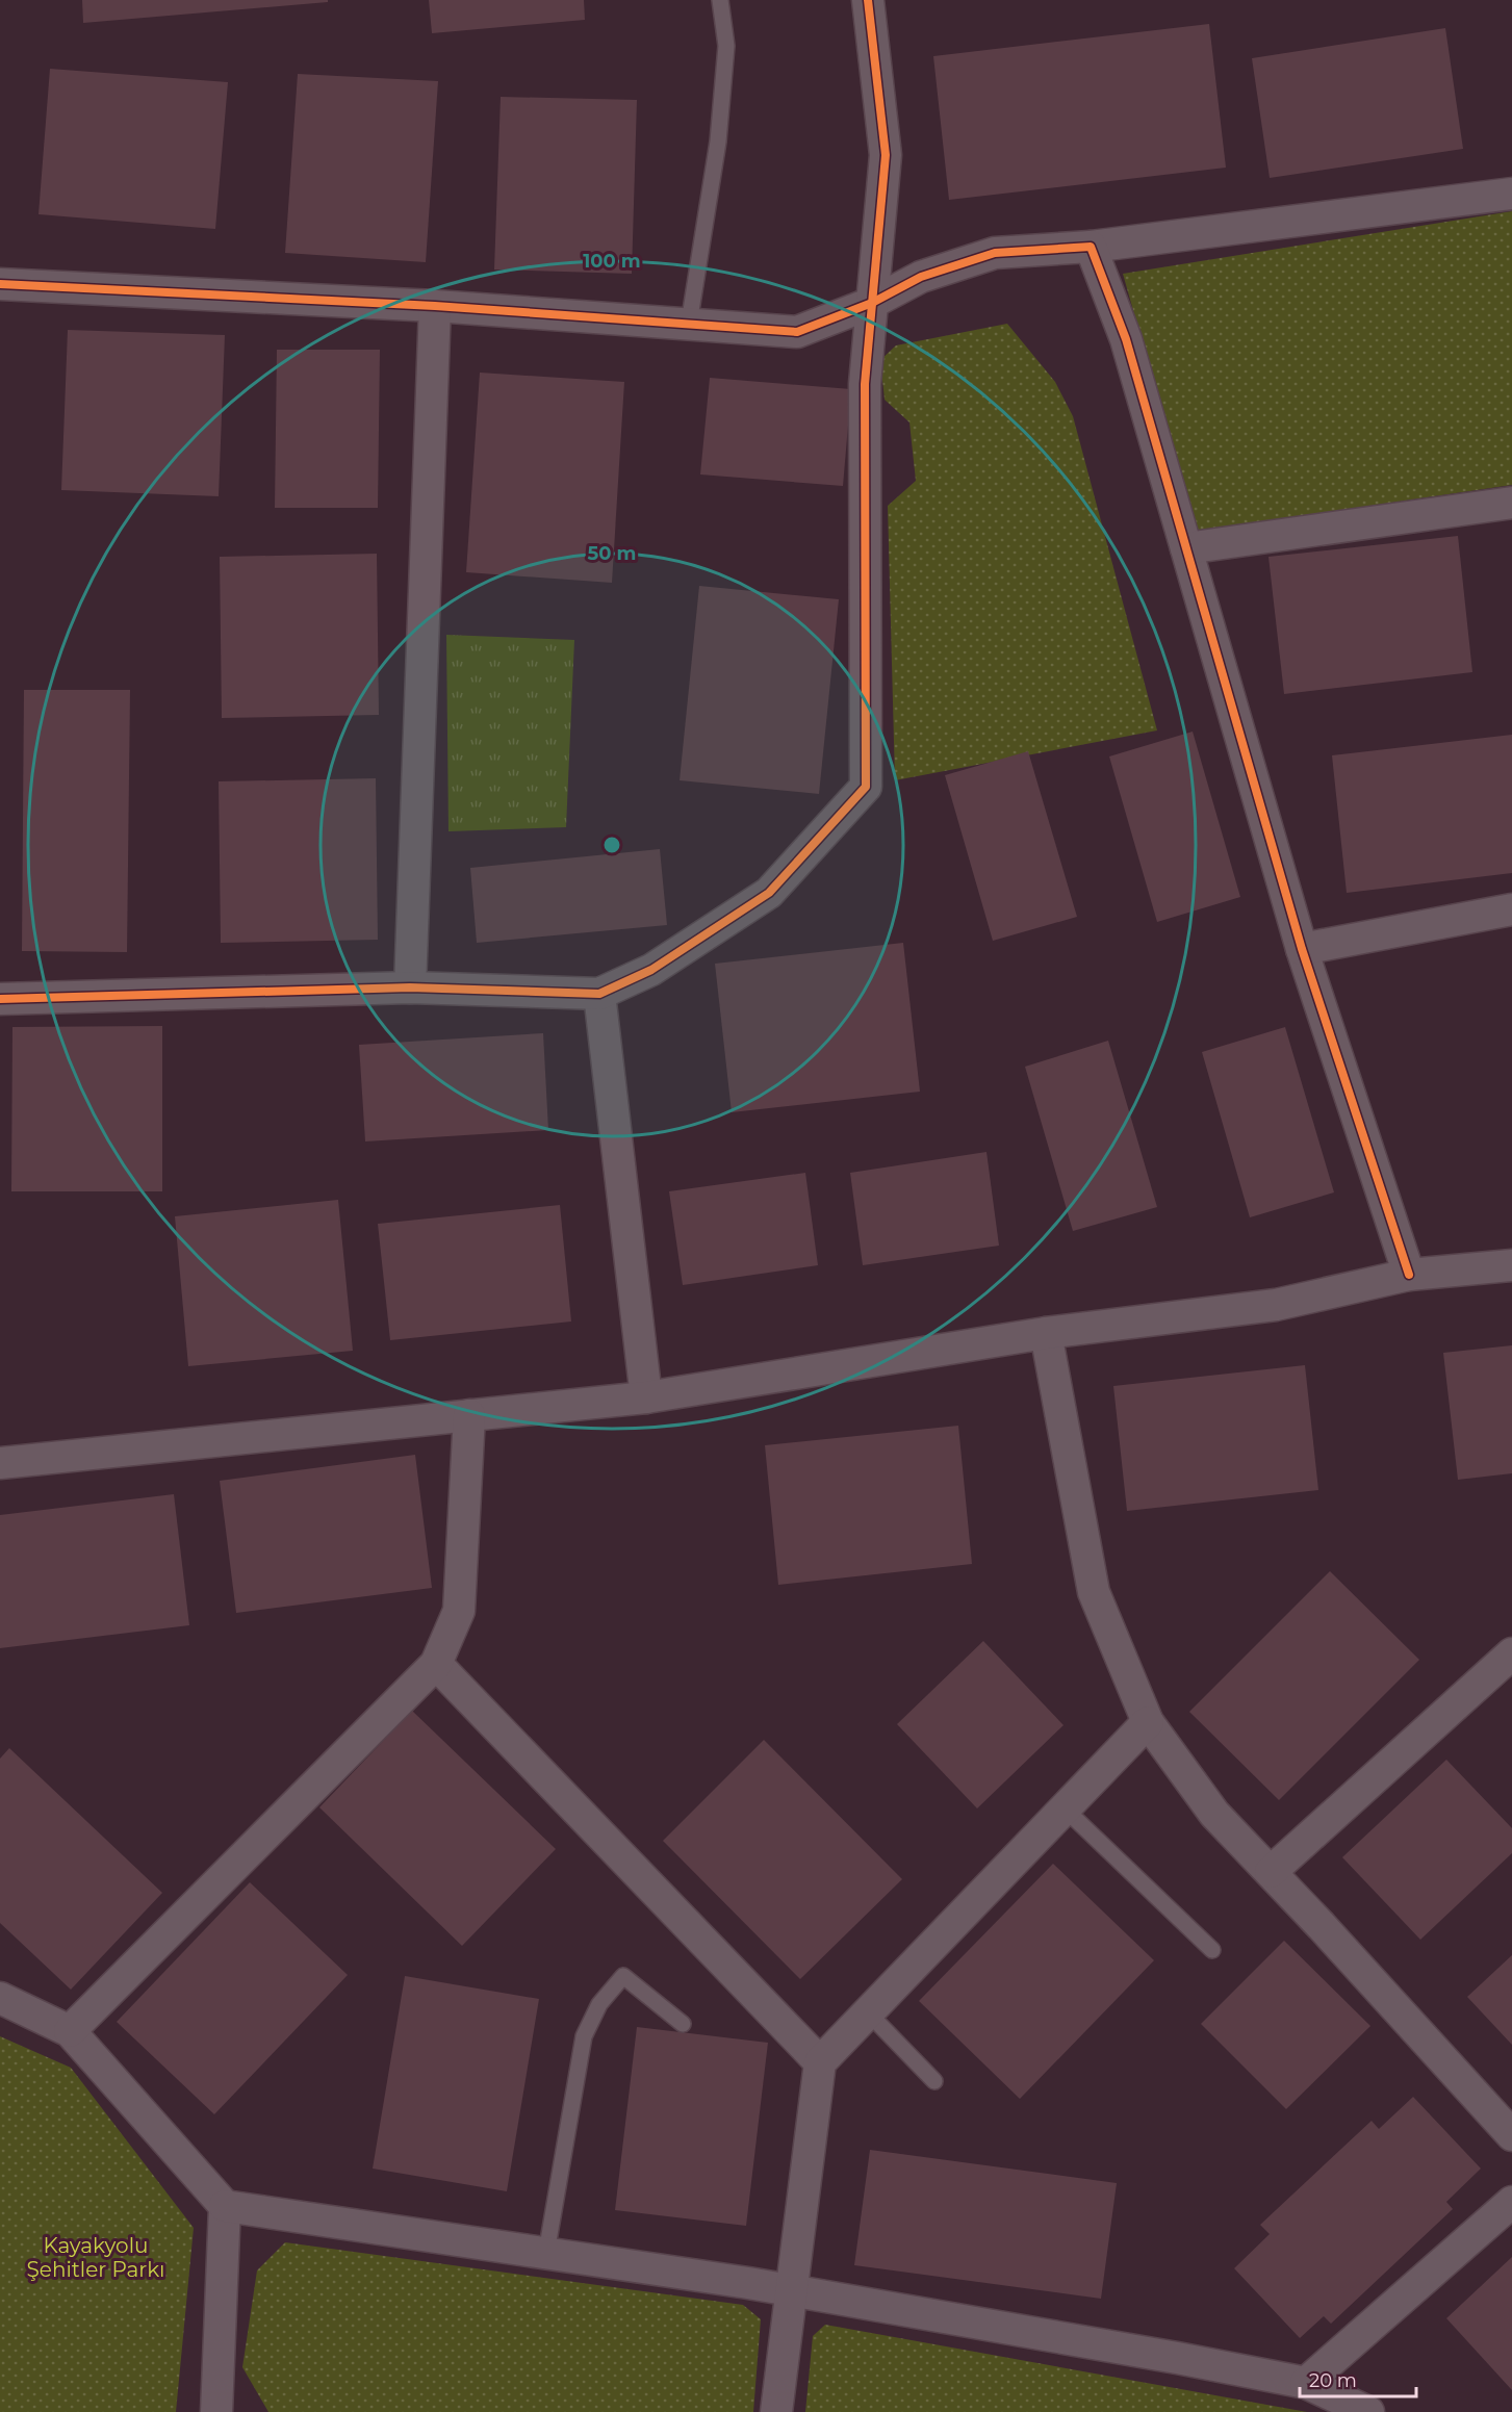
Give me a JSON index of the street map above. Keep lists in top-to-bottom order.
{
  "parks": ["Kayakyolu Şehitler Parkı"],
  "scale_bar": "20 m",
  "rings": ["100 m", "50 m"]
}
